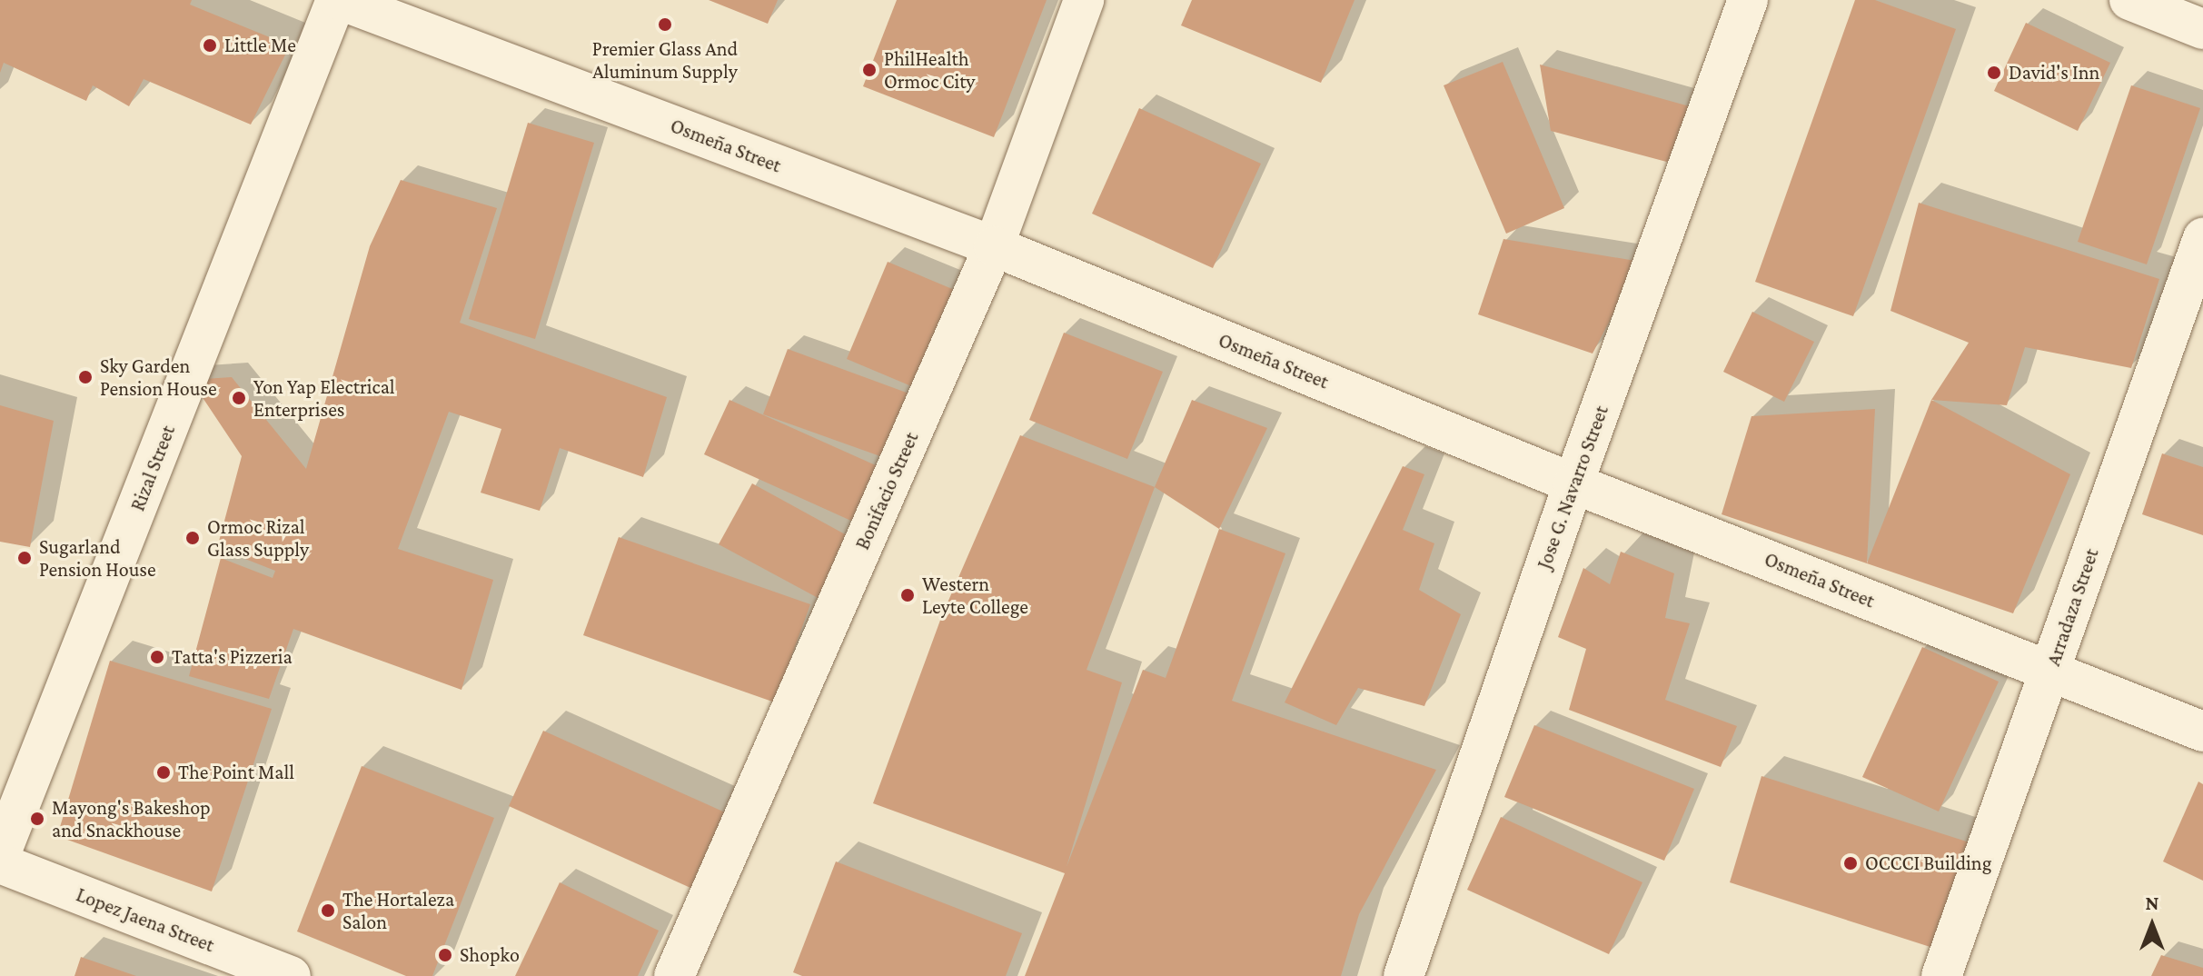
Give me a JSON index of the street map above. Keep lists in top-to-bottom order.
{
  "streets": {
    "street": [
      "Osmeña Street",
      "Rizal Street",
      "Jose G. Navarro Street",
      "Bonifacio Street",
      "Arradaza Street",
      "Lopez Jaena Street"
    ]
  },
  "crossings": [
    ["Osmeña Street", "Rizal Street"],
    ["Osmeña Street", "Jose G. Navarro Street"],
    ["Osmeña Street", "Bonifacio Street"],
    ["Osmeña Street", "Arradaza Street"]
  ],
  "places": [
    "Premier Glass And Aluminum Supply",
    "Little Me",
    "PhilHealth Ormoc City",
    "David's Inn",
    "Sky Garden Pension House",
    "Yon Yap Electrical Enterprises",
    "Ormoc Rizal Glass Supply",
    "Sugarland Pension House",
    "Western Leyte College",
    "Tatta's Pizzeria",
    "The Point Mall",
    "Mayong's Bakeshop and Snackhouse",
    "OCCCI Building",
    "The Hortaleza Salon",
    "Shopko"
  ],
  "north": "top"
}
